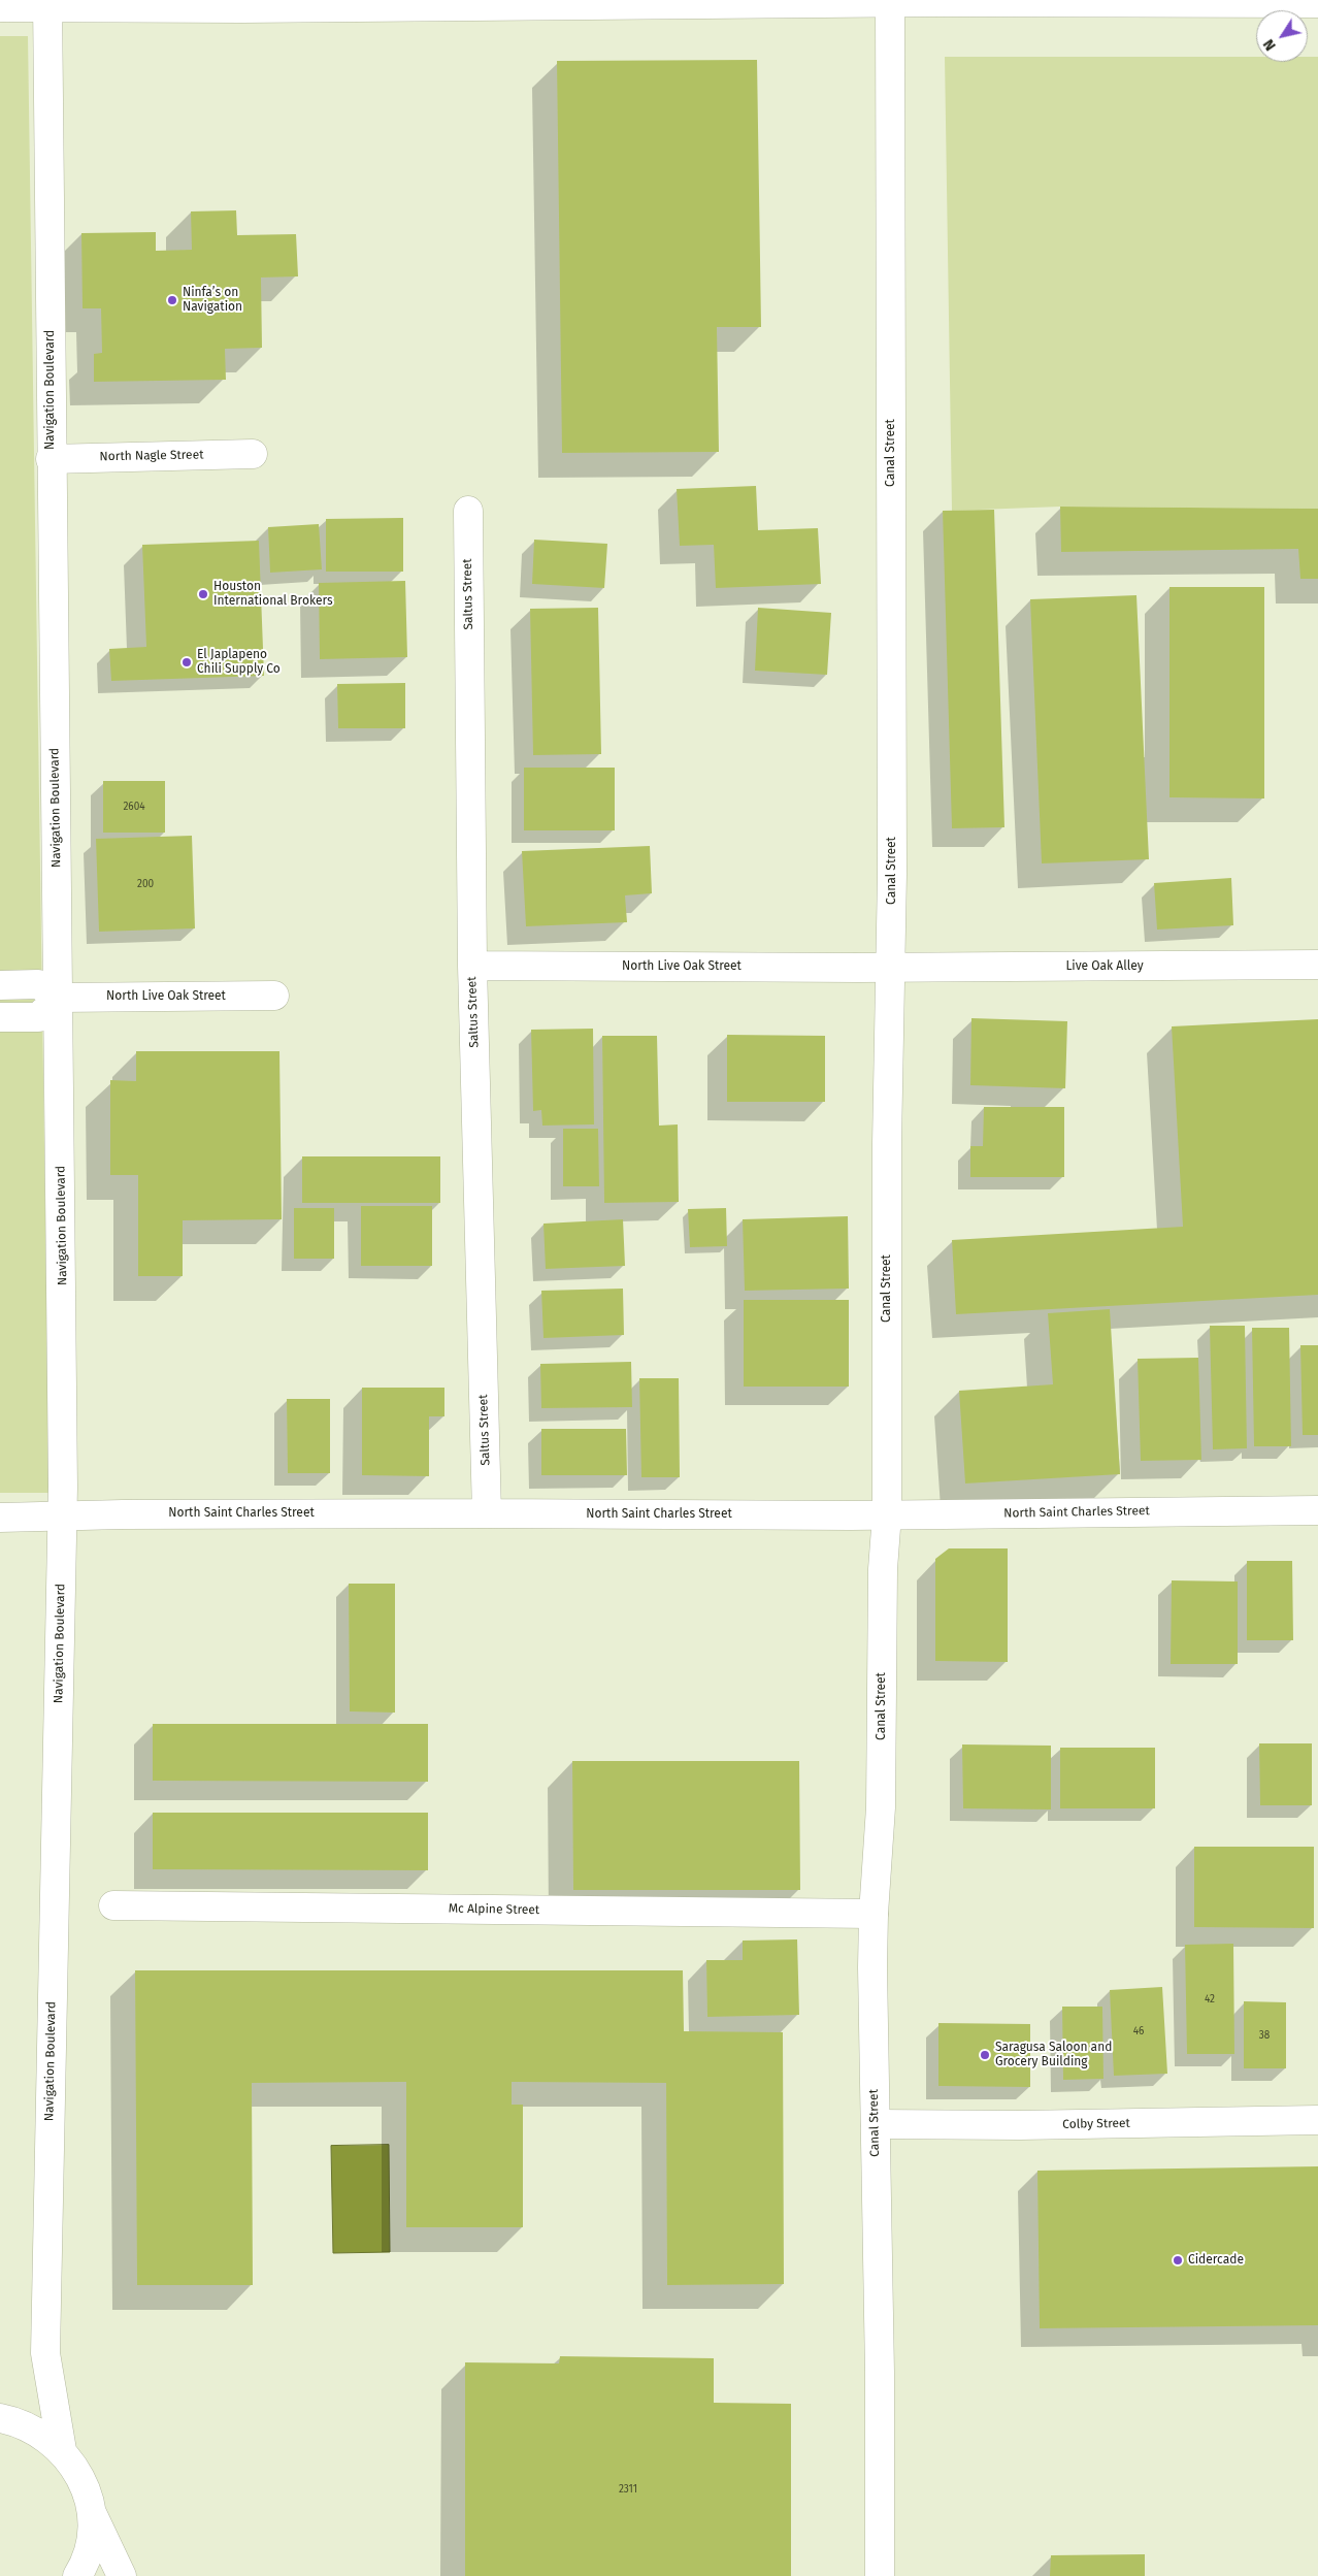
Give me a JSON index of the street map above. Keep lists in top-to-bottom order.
{
  "streets": {
    "street": [
      "Navigation Boulevard",
      "Canal Street",
      "North Nagle Street",
      "Saltus Street",
      "North Live Oak Street",
      "Live Oak Alley",
      "North Saint Charles Street",
      "Mc Alpine Street",
      "Colby Street"
    ]
  },
  "crossings": [
    ["Navigation Boulevard", "North Nagle Street"],
    ["Navigation Boulevard", "North Live Oak Street"],
    ["Navigation Boulevard", "North Saint Charles Street"],
    ["Canal Street", "North Live Oak Street"],
    ["Canal Street", "Live Oak Alley"],
    ["Canal Street", "North Saint Charles Street"],
    ["Canal Street", "Mc Alpine Street"],
    ["Canal Street", "Colby Street"],
    ["Saltus Street", "North Live Oak Street"],
    ["Saltus Street", "North Saint Charles Street"],
    ["North Live Oak Street", "Live Oak Alley"]
  ],
  "places": [
    "Ninfa’s on Navigation",
    "Houston International Brokers",
    "El Japlapeno Chili Supply Co",
    "Saragusa Saloon and Grocery Building",
    "Cidercade"
  ],
  "house_numbers": [
    "2604",
    "200",
    "42",
    "46",
    "38",
    "2311"
  ],
  "north": "bottom left"
}
